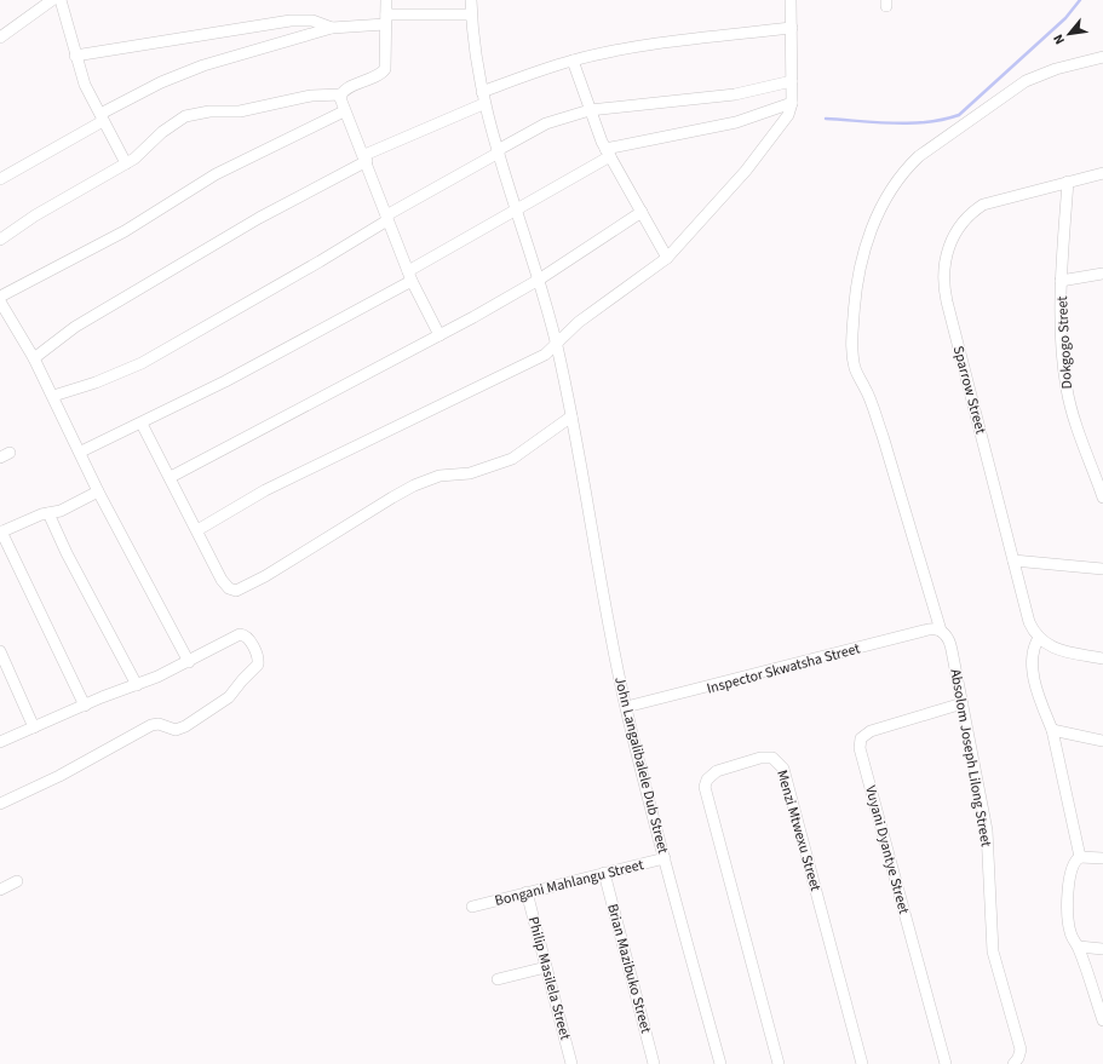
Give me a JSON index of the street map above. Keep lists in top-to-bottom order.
{
  "streets": {
    "street": [
      "Dokgogo Street",
      "Sparrow Street",
      "Inspector Skwatsha Street",
      "Absolom Joseph Lilong Street",
      "John Langalibalele Dub Street",
      "Menzi Mtwexu Street",
      "Vuyani Dyantye Street",
      "Bongani Mahlangu Street",
      "Brian Mazibuko Street",
      "Philip Masilela Street"
    ]
  },
  "crossings": [
    ["Dokgogo Street", "Sparrow Street"],
    ["Inspector Skwatsha Street", "Absolom Joseph Lilong Street"],
    ["Inspector Skwatsha Street", "John Langalibalele Dub Street"],
    ["Absolom Joseph Lilong Street", "Vuyani Dyantye Street"],
    ["John Langalibalele Dub Street", "Bongani Mahlangu Street"],
    ["Bongani Mahlangu Street", "Brian Mazibuko Street"],
    ["Bongani Mahlangu Street", "Philip Masilela Street"]
  ],
  "north": "bottom left"
}
